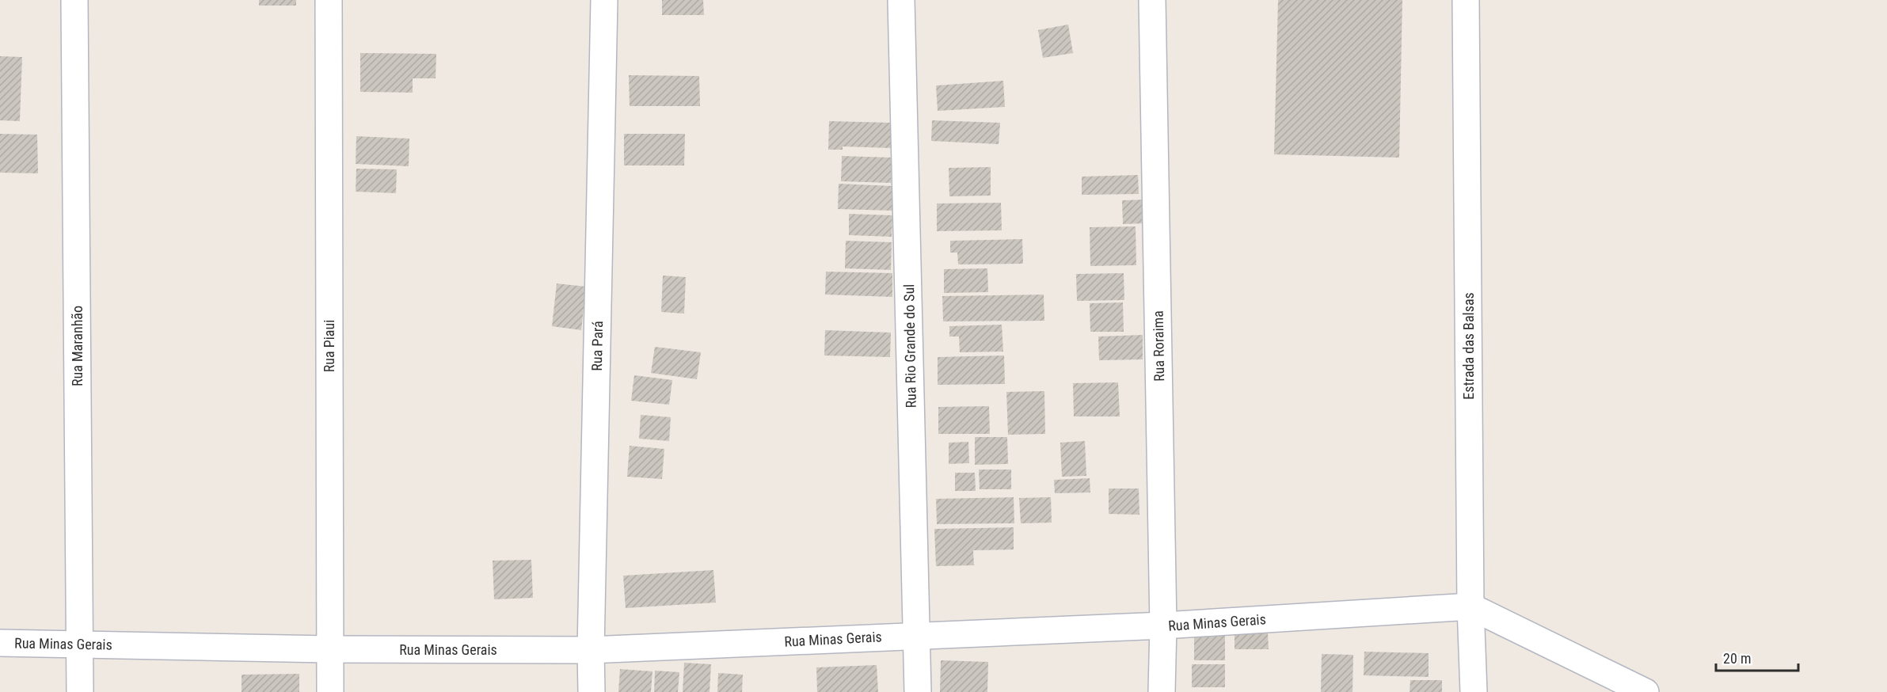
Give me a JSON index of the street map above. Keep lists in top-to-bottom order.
{
  "streets": {
    "street": [
      "Rua Maranhão",
      "Rua Piaui",
      "Rua Pará",
      "Rua Rio Grande do Sul",
      "Rua Roraima",
      "Estrada das Balsas",
      "Rua Minas Gerais"
    ]
  },
  "crossings": [
    ["Rua Maranhão", "Rua Minas Gerais"],
    ["Rua Piaui", "Rua Minas Gerais"],
    ["Rua Pará", "Rua Minas Gerais"],
    ["Rua Rio Grande do Sul", "Rua Minas Gerais"],
    ["Rua Roraima", "Rua Minas Gerais"],
    ["Estrada das Balsas", "Rua Minas Gerais"]
  ],
  "scale_bar": "20 m"
}
